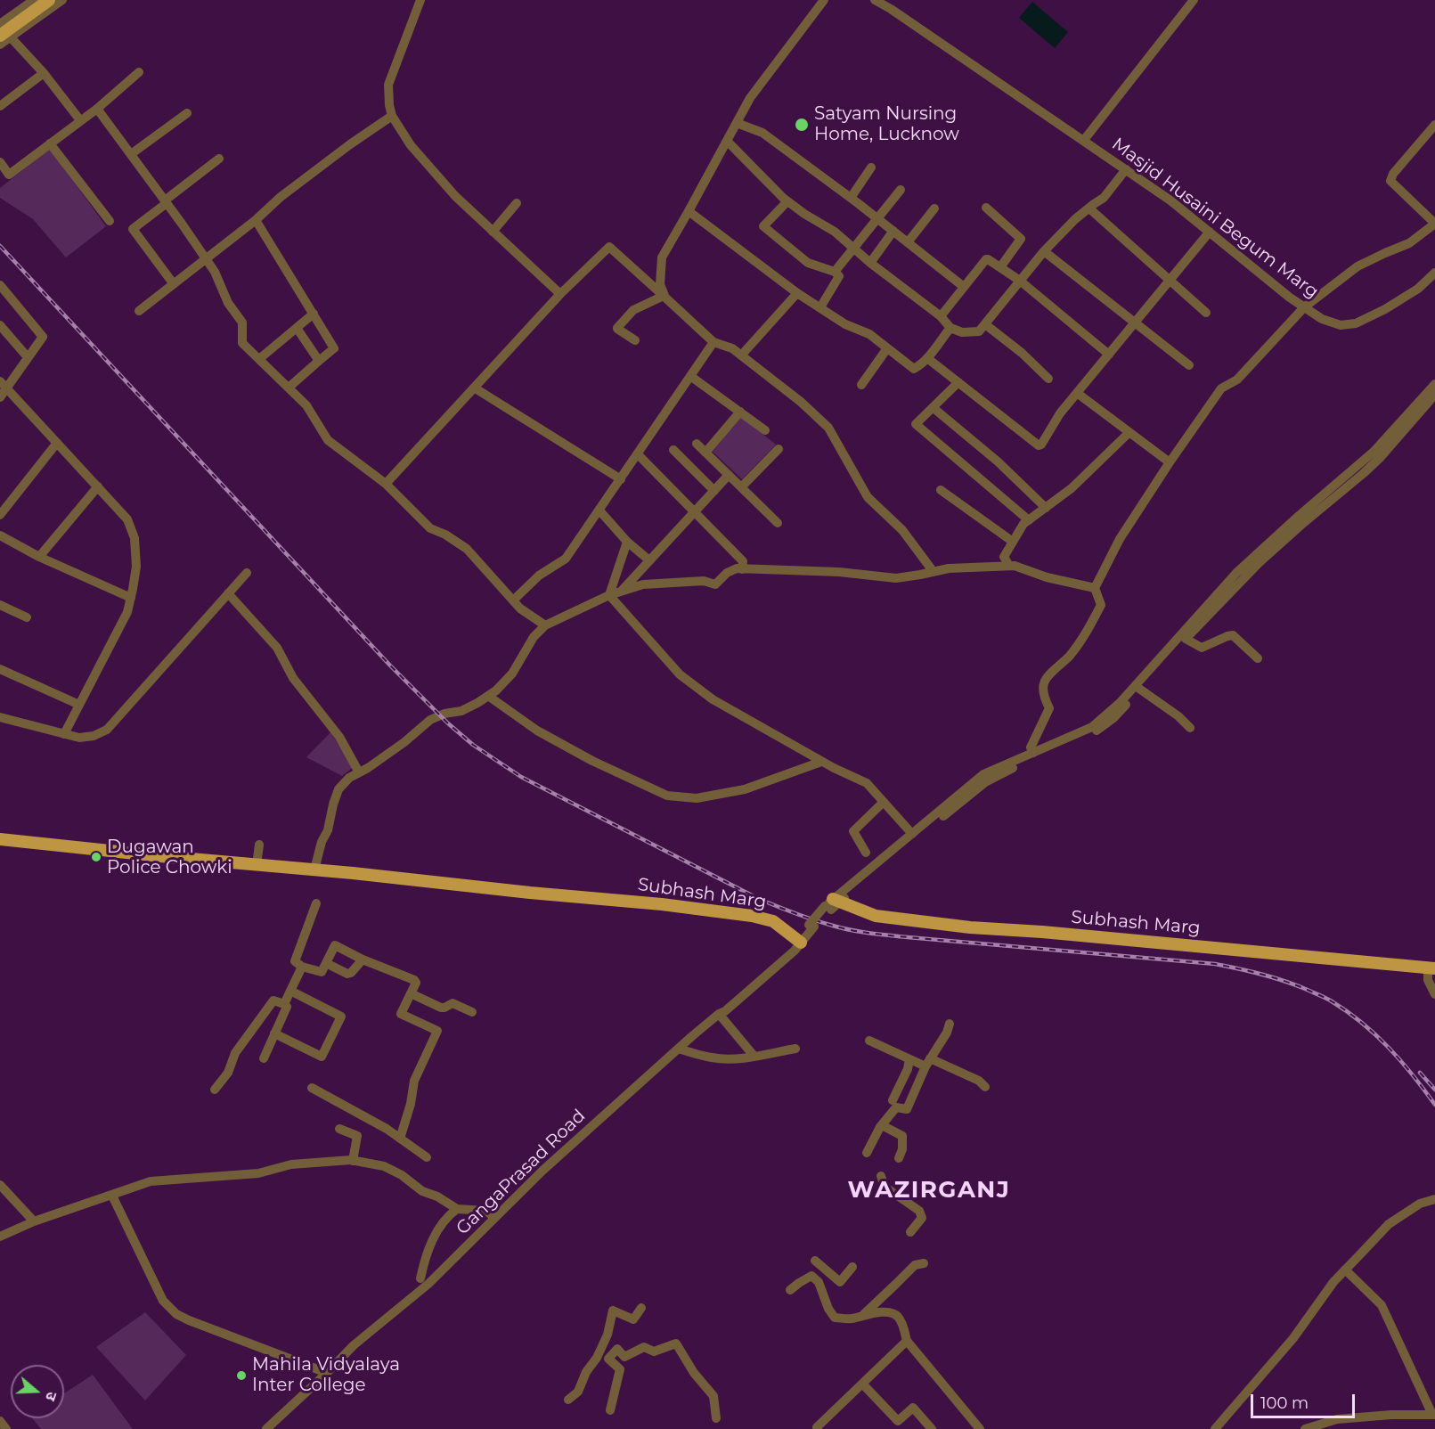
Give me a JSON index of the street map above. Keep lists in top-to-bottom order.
{
  "streets": {
    "main road": ["Subhash Marg"],
    "street": ["Masjid Husaini Begum Marg", "GangaPrasad Road"]
  },
  "crossings": [
    ["Subhash Marg", "GangaPrasad Road"]
  ],
  "districts": ["WAZIRGANJ"],
  "places": ["Satyam Nursing Home, Lucknow", "Dugawan Police Chowki", "Mahila Vidyalaya Inter College"],
  "scale_bar": "100 m",
  "north": "right"
}
